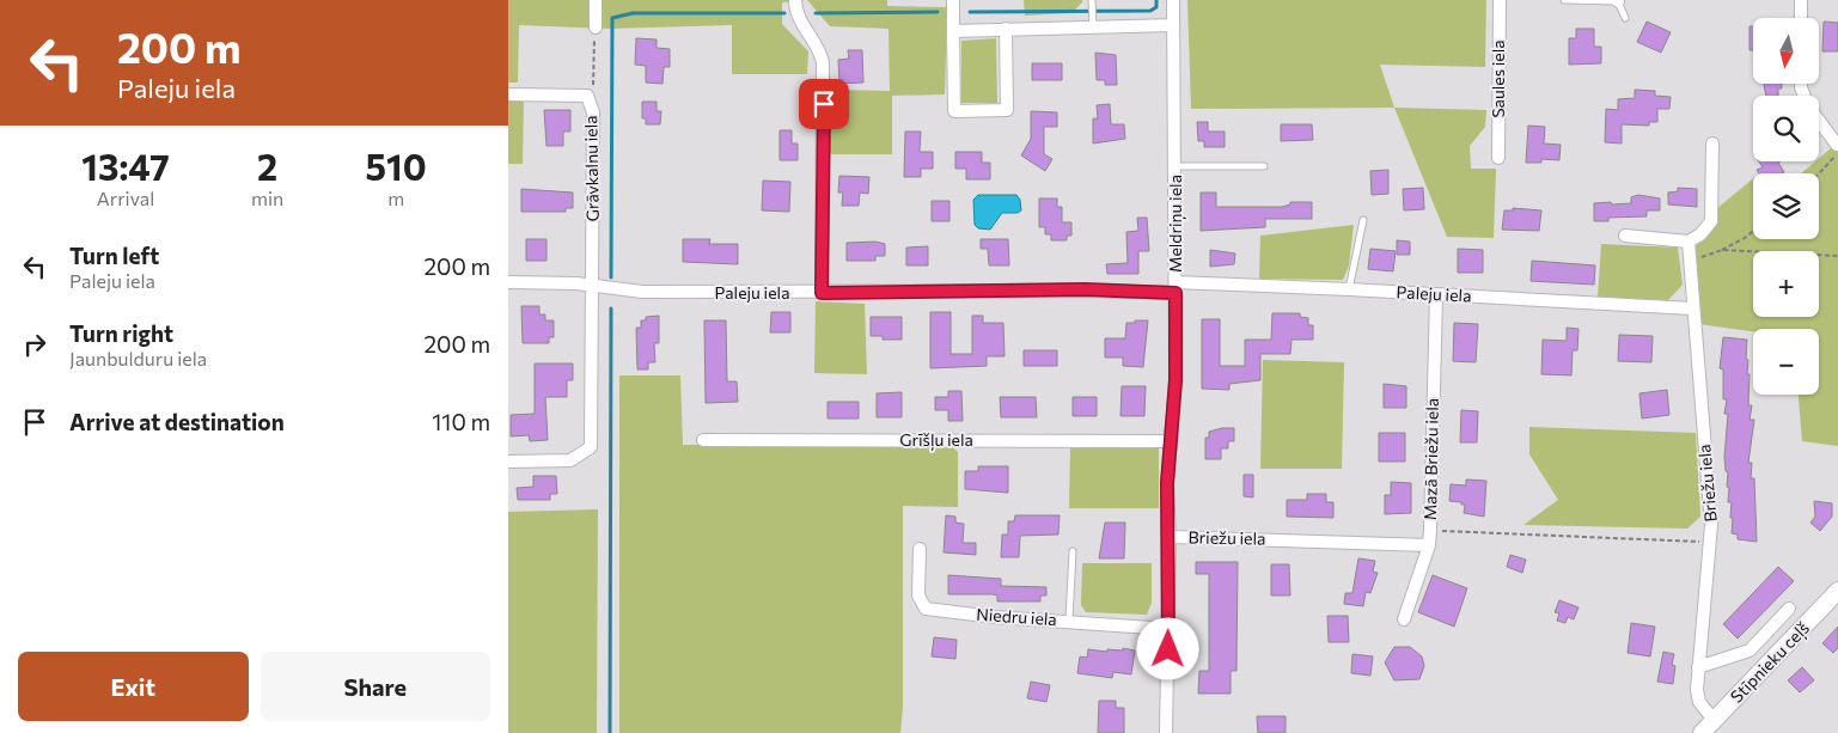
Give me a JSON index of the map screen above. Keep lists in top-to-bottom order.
{
  "streets": {
    "main road": ["Stīpnieku ceļš"],
    "street": [
      "Saules iela",
      "Grāvkalnu iela",
      "Meldriņu iela",
      "Paleju iela",
      "Grīšļu iela",
      "Mazā Briežu iela",
      "Briežu iela",
      "Niedru iela"
    ]
  },
  "crossings": [
    ["Grāvkalnu iela", "Paleju iela"],
    ["Meldriņu iela", "Paleju iela"],
    ["Meldriņu iela", "Grīšļu iela"],
    ["Meldriņu iela", "Briežu iela"],
    ["Meldriņu iela", "Niedru iela"],
    ["Paleju iela", "Mazā Briežu iela"],
    ["Paleju iela", "Briežu iela"],
    ["Mazā Briežu iela", "Briežu iela"],
    ["Briežu iela", "Stīpnieku ceļš"]
  ],
  "north": "bottom",
  "page": {
    "turn": ["200 m", "Paleju iela"],
    "map_buttons": ["+", "−"],
    "eta": [
      "13:47",
      "Arrival",
      "2",
      "min",
      "510",
      "m"
    ],
    "list": [
      {
        "name": "Turn left",
        "note": "Paleju iela",
        "value": "200 m"
      },
      {
        "name": "Turn right",
        "note": "Jaunbulduru iela",
        "value": "200 m"
      },
      {
        "name": "Arrive at destination",
        "value": "110 m"
      }
    ],
    "buttons": ["Exit", "Share"]
  }
}
